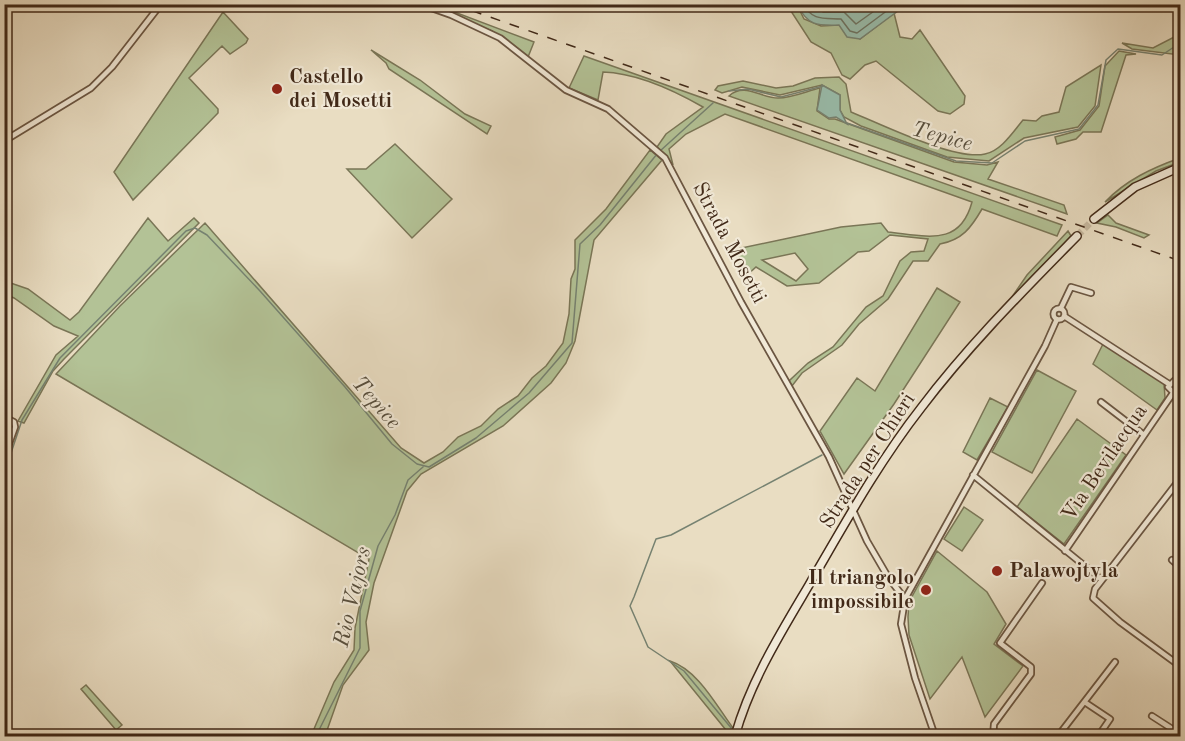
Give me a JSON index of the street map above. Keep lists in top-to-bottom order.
{
  "streets": {
    "main road": ["Strada per Chieri"],
    "street": ["Strada Mosetti", "Via Bevilacqua"]
  },
  "crossings": [
    ["Strada Mosetti", "Strada per Chieri"]
  ],
  "water": ["Tepice", "Rio Vajors"],
  "places": ["Castello dei Mosetti", "Palawojtyla", "Il triangolo impossibile"]
}
